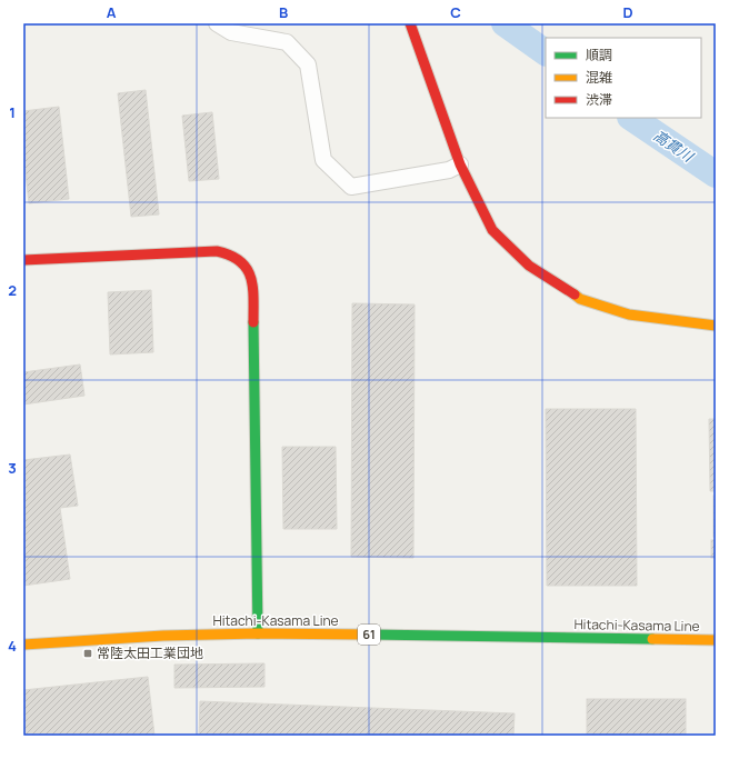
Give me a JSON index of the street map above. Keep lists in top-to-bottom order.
{
  "streets": {
    "street": ["Hitachi-Kasama Line", "61"]
  },
  "water": ["高貫川"],
  "places": {
    "transit": ["常陸太田工業団地"]
  },
  "legend": ["順調", "混雑", "渋滞"],
  "grid": {
    "columns": [
      "A",
      "B",
      "C",
      "D"
    ],
    "rows": [
      "1",
      "2",
      "3",
      "4"
    ]
  }
}
